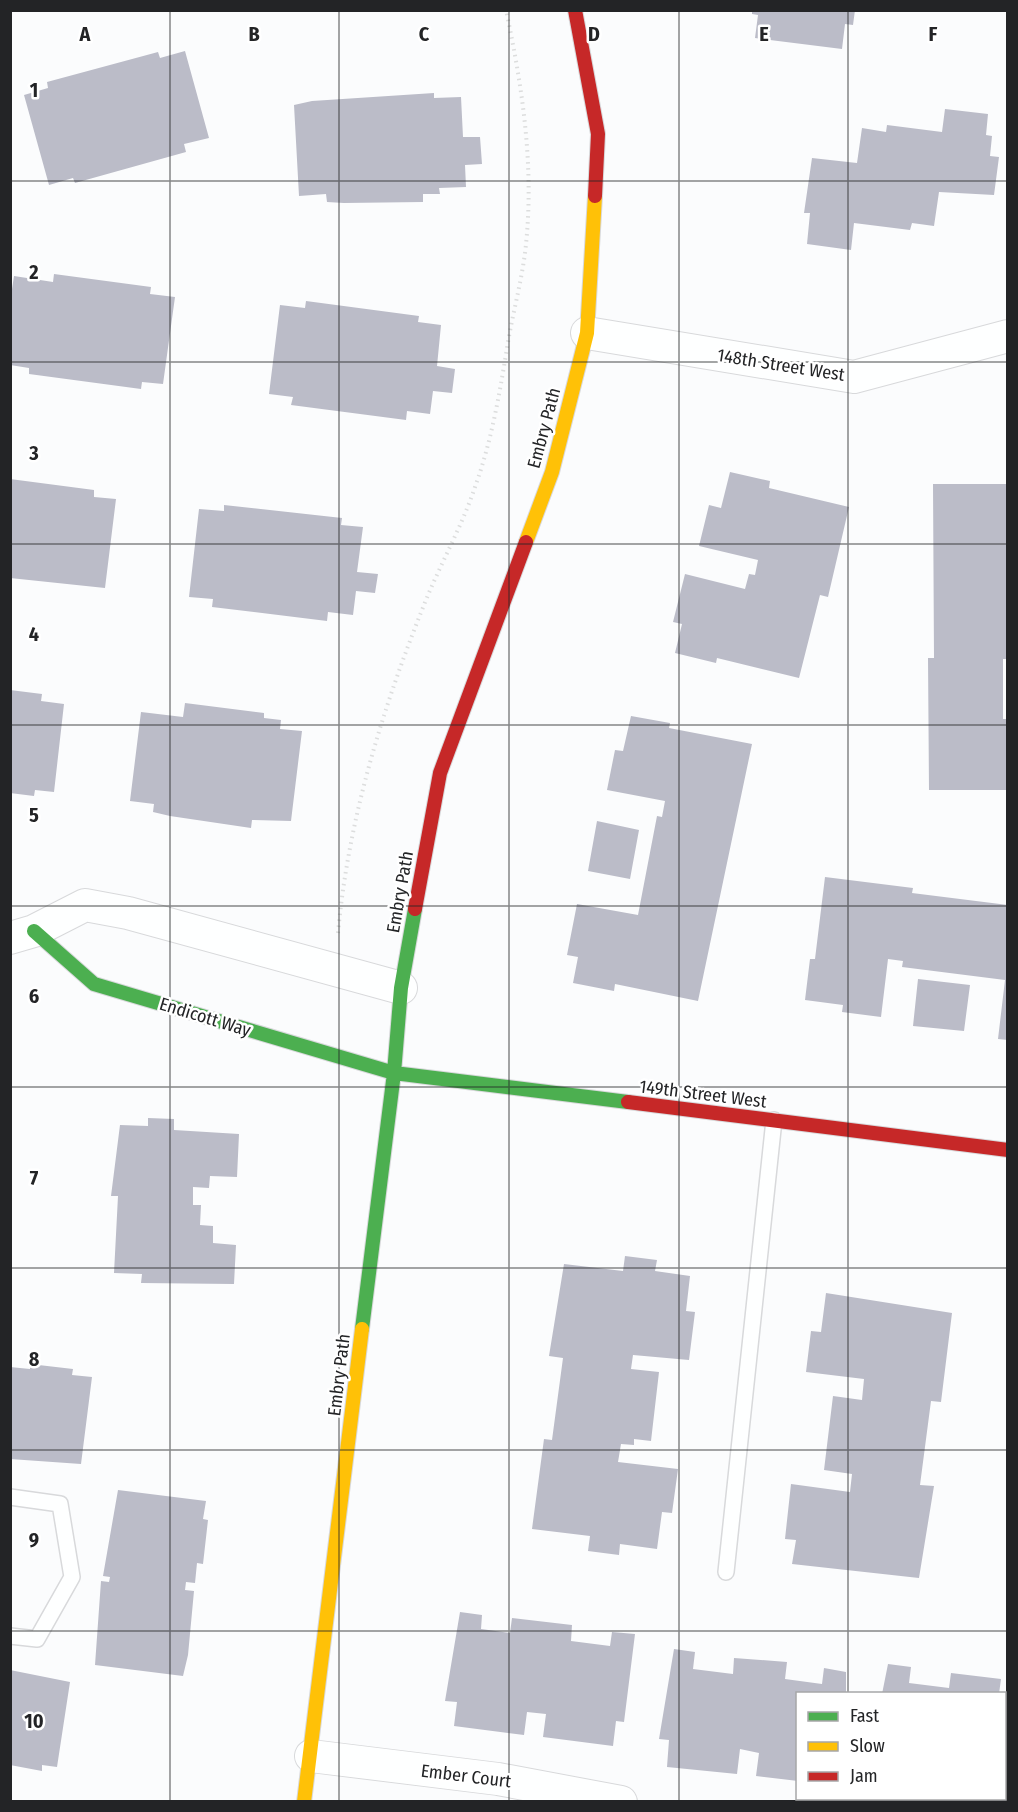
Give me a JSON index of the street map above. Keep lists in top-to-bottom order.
{
  "streets": {
    "street": [
      "148th Street West",
      "Embry Path",
      "Endicott Way",
      "149th Street West",
      "Ember Court"
    ]
  },
  "crossings": [
    ["148th Street West", "Embry Path"],
    ["Embry Path", "Endicott Way"],
    ["Embry Path", "149th Street West"],
    ["Embry Path", "Ember Court"],
    ["Endicott Way", "149th Street West"]
  ],
  "legend": ["Fast", "Slow", "Jam"],
  "grid": {
    "columns": [
      "A",
      "B",
      "C",
      "D",
      "E",
      "F"
    ],
    "rows": [
      "1",
      "2",
      "3",
      "4",
      "5",
      "6",
      "7",
      "8",
      "9",
      "10"
    ]
  }
}
